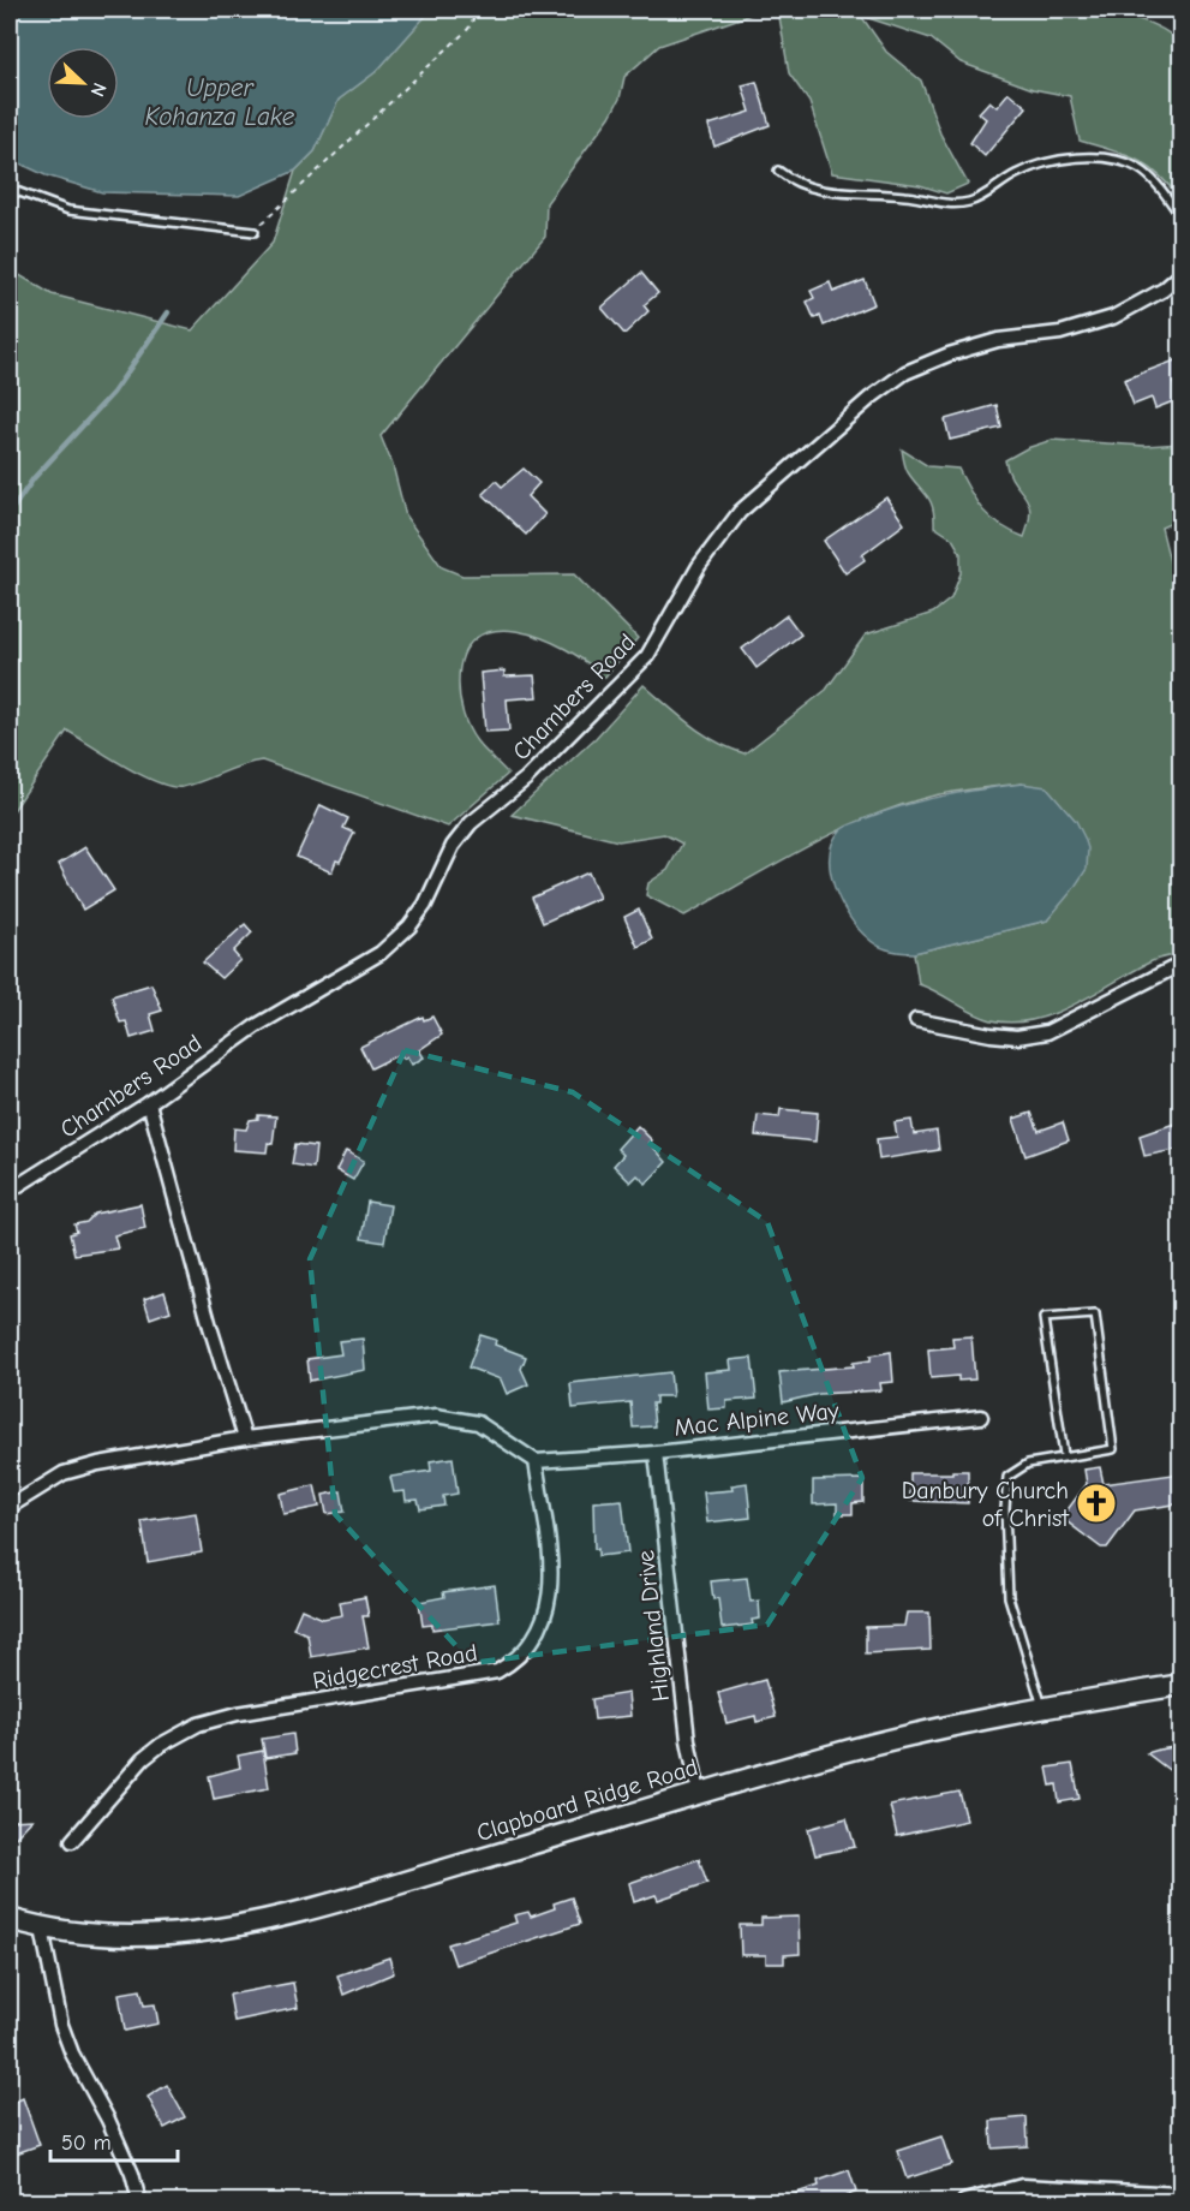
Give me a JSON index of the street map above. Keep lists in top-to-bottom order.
{
  "streets": {
    "main road": ["Clapboard Ridge Road"],
    "street": [
      "Chambers Road",
      "Mac Alpine Way",
      "Highland Drive",
      "Ridgecrest Road"
    ]
  },
  "crossings": [
    ["Mac Alpine Way", "Highland Drive"],
    ["Mac Alpine Way", "Ridgecrest Road"],
    ["Highland Drive", "Clapboard Ridge Road"]
  ],
  "water": ["Upper Kohanza Lake"],
  "places": {
    "church": ["Danbury Church of Christ"]
  },
  "scale_bar": "50 m",
  "north": "bottom right"
}
